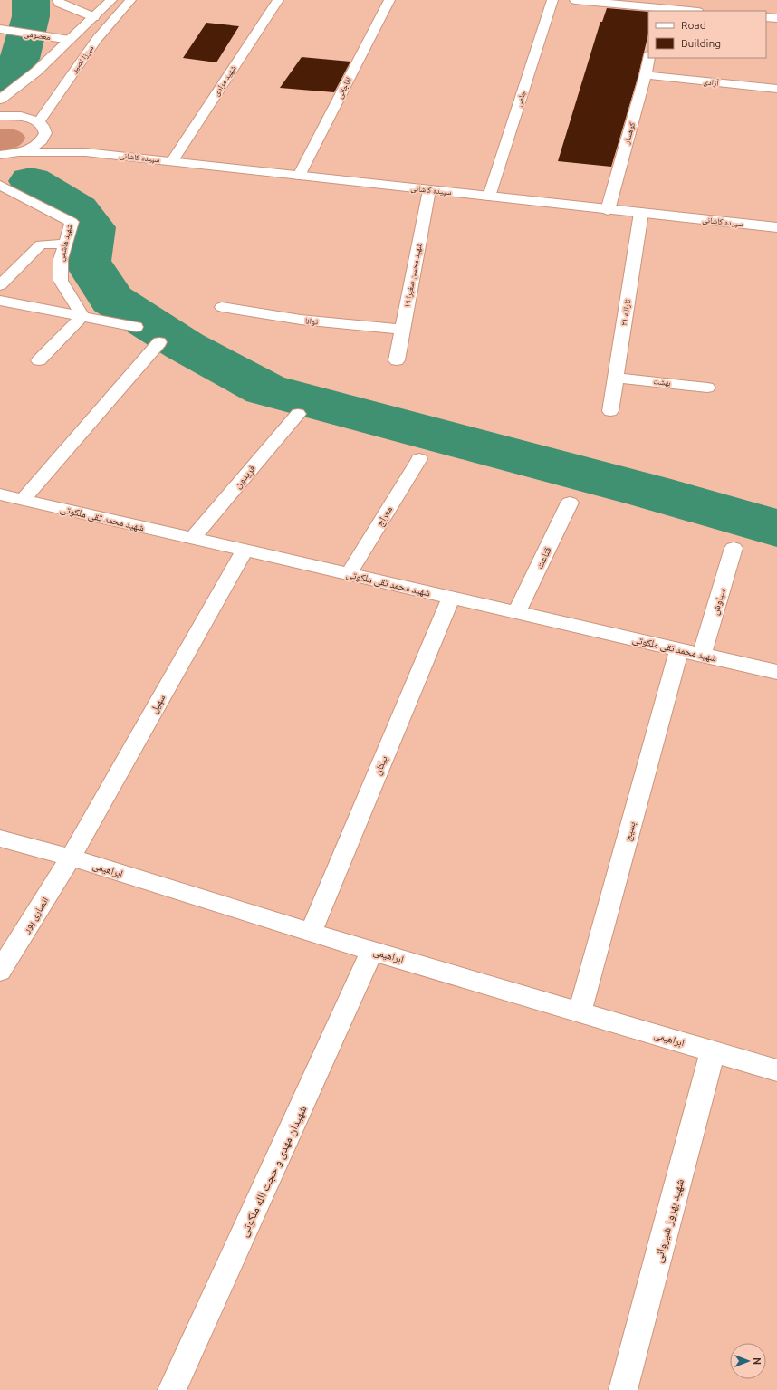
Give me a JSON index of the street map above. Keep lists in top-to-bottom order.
{
  "streets": {
    "street": [
      "معصومی",
      "میرزا نصیر",
      "شهید مرادی",
      "آزادی",
      "اقاجانی",
      "جامی",
      "کوهسار",
      "سپیده کاشانی",
      "شهید هاشمی",
      "شهید محسن صغیرا ۱۹",
      "ثارالله ۲۱",
      "توانا",
      "بهشت",
      "فریدون",
      "معراج",
      "شهید محمد تقی ملکوتی",
      "قناعت",
      "سیاوش",
      "سهیل",
      "پیکان",
      "بسیج",
      "ابراهیمی",
      "انصاری پور",
      "شهیدان مهدی و حجت الله ملکوتی",
      "شهید بهروز شیروانی"
    ]
  },
  "crossings": [
    ["معصومی", "میرزا نصیر"],
    ["میرزا نصیر", "سپیده کاشانی"],
    ["شهید مرادی", "سپیده کاشانی"],
    ["آزادی", "کوهسار"],
    ["اقاجانی", "سپیده کاشانی"],
    ["جامی", "سپیده کاشانی"],
    ["کوهسار", "سپیده کاشانی"],
    ["سپیده کاشانی", "شهید محسن صغیرا ۱۹"],
    ["سپیده کاشانی", "ثارالله ۲۱"],
    ["شهید محسن صغیرا ۱۹", "توانا"],
    ["ثارالله ۲۱", "بهشت"],
    ["فریدون", "شهید محمد تقی ملکوتی"],
    ["معراج", "شهید محمد تقی ملکوتی"],
    ["شهید محمد تقی ملکوتی", "قناعت"],
    ["شهید محمد تقی ملکوتی", "سیاوش"],
    ["شهید محمد تقی ملکوتی", "سهیل"],
    ["شهید محمد تقی ملکوتی", "پیکان"],
    ["شهید محمد تقی ملکوتی", "بسیج"],
    ["سهیل", "ابراهیمی"],
    ["سهیل", "انصاری پور"],
    ["پیکان", "ابراهیمی"],
    ["بسیج", "ابراهیمی"],
    ["ابراهیمی", "انصاری پور"],
    ["ابراهیمی", "شهیدان مهدی و حجت الله ملکوتی"],
    ["ابراهیمی", "شهید بهروز شیروانی"]
  ],
  "legend": ["Road", "Building"],
  "north": "right"
}
